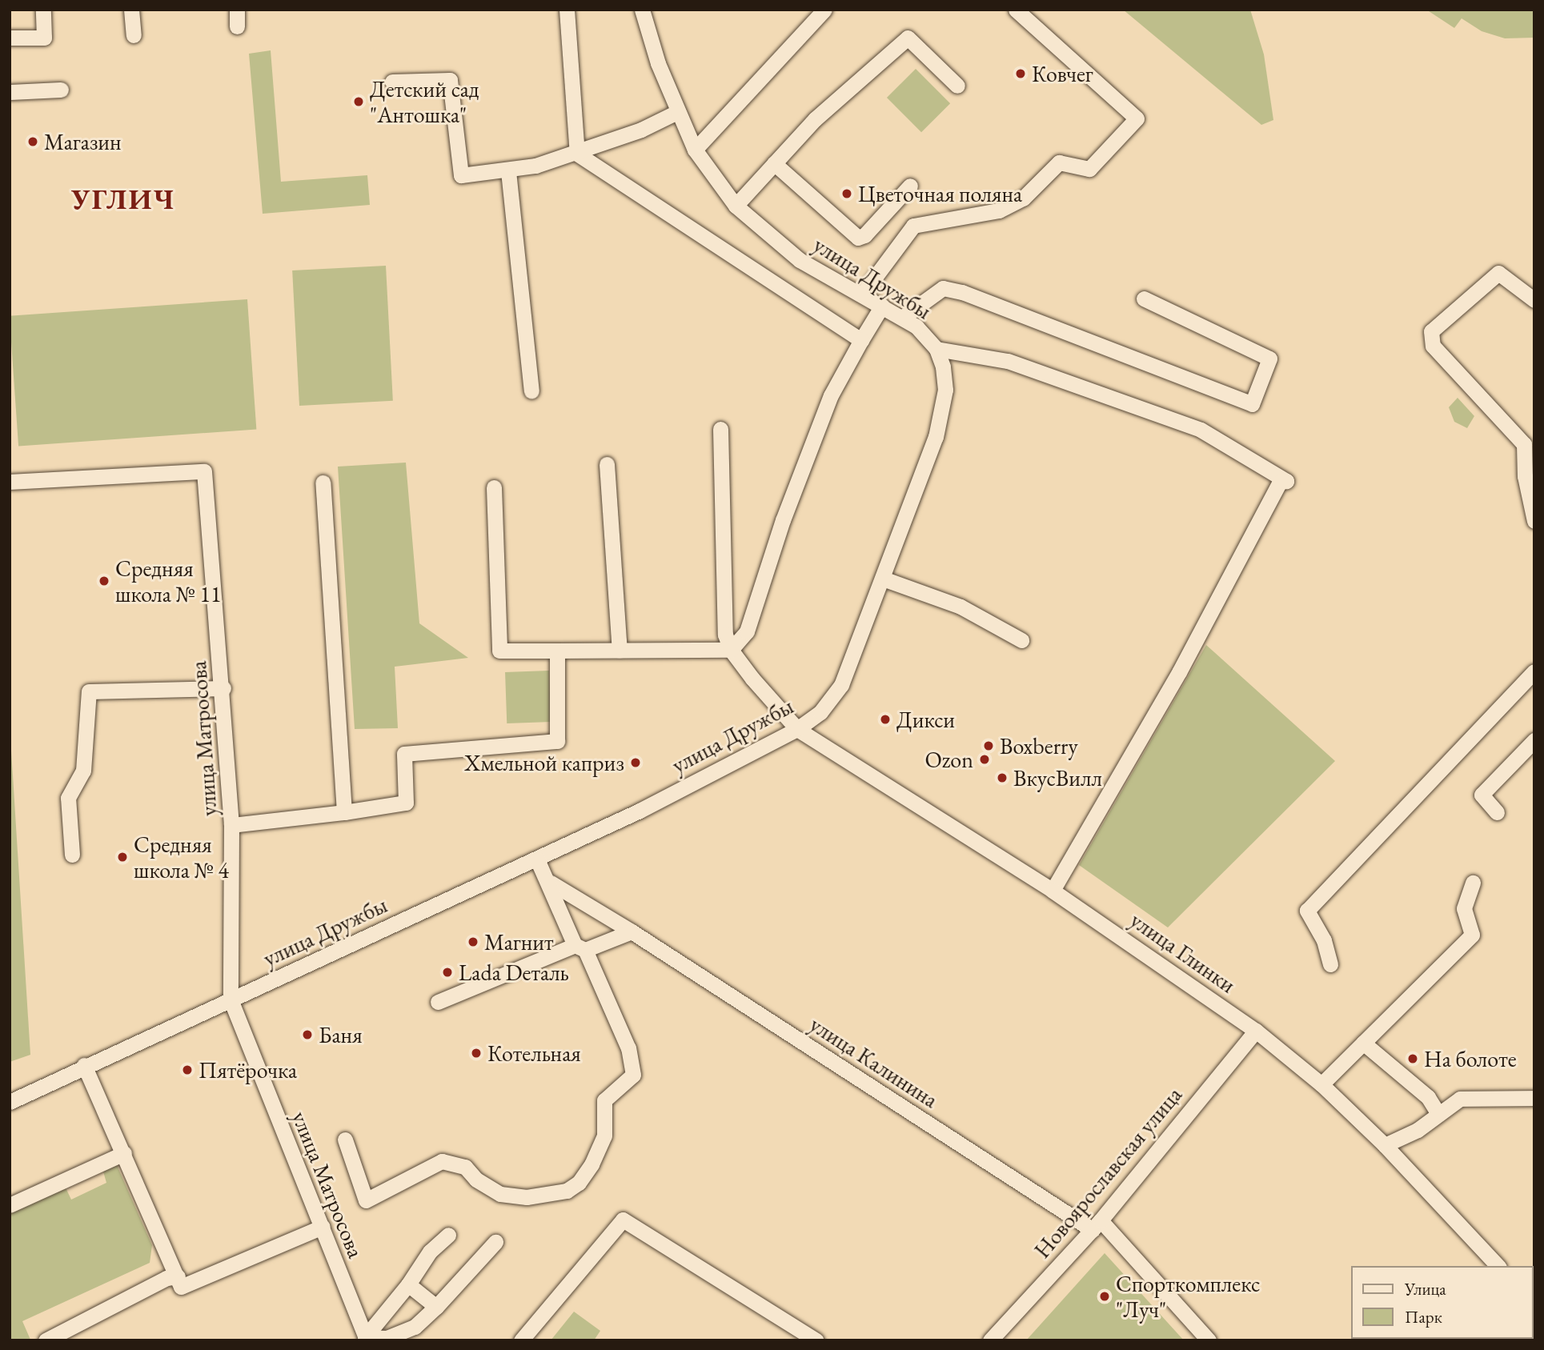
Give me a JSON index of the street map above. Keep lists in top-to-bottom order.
{
  "streets": {
    "street": [
      "улица Дружбы",
      "улица Матросова",
      "улица Глинки",
      "улица Калинина",
      "Новоярославская улица"
    ]
  },
  "crossings": [
    ["улица Дружбы", "улица Матросова"],
    ["улица Дружбы", "улица Глинки"],
    ["улица Глинки", "Новоярославская улица"],
    ["улица Калинина", "Новоярославская улица"]
  ],
  "districts": ["УГЛИЧ"],
  "places": [
    "Ковчег",
    "Детский сад \"Антошка\"",
    "Магазин",
    "Цветочная поляна",
    "Средняя школа № 11",
    "Дикси",
    "Boxberry",
    "Ozon",
    "Хмельной каприз",
    "ВкусВилл",
    "Средняя школа № 4",
    "Магнит",
    "Lada Dеталь",
    "Баня",
    "Котельная",
    "На болоте",
    "Пятёрочка",
    "Спорткомплекс \"Луч\""
  ],
  "legend": ["Улица", "Парк"]
}
